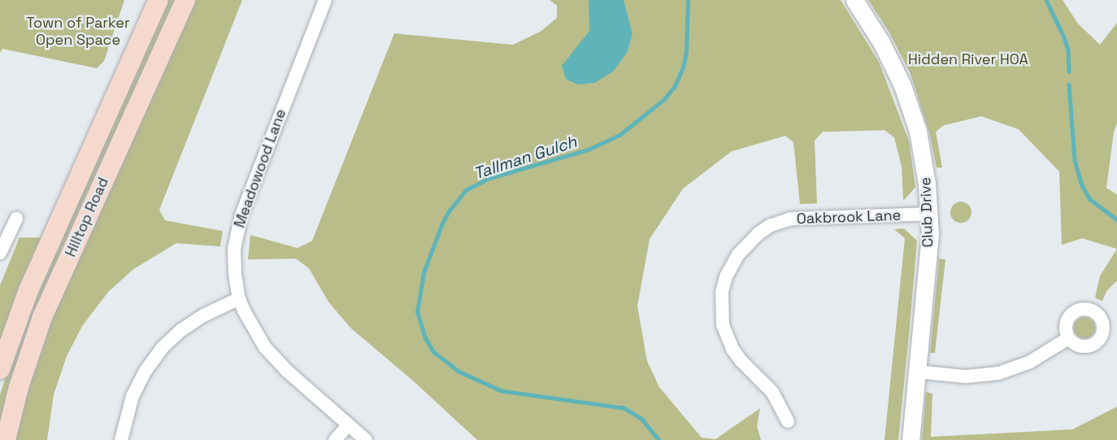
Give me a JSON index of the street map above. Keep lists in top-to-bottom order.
{
  "streets": {
    "main road": ["Hilltop Road"],
    "street": ["Meadowood Lane", "Club Drive", "Oakbrook Lane"]
  },
  "crossings": [
    ["Club Drive", "Oakbrook Lane"]
  ],
  "water": ["Tallman Gulch"],
  "parks": ["Town of Parker Open Space", "Hidden River HOA"]
}
